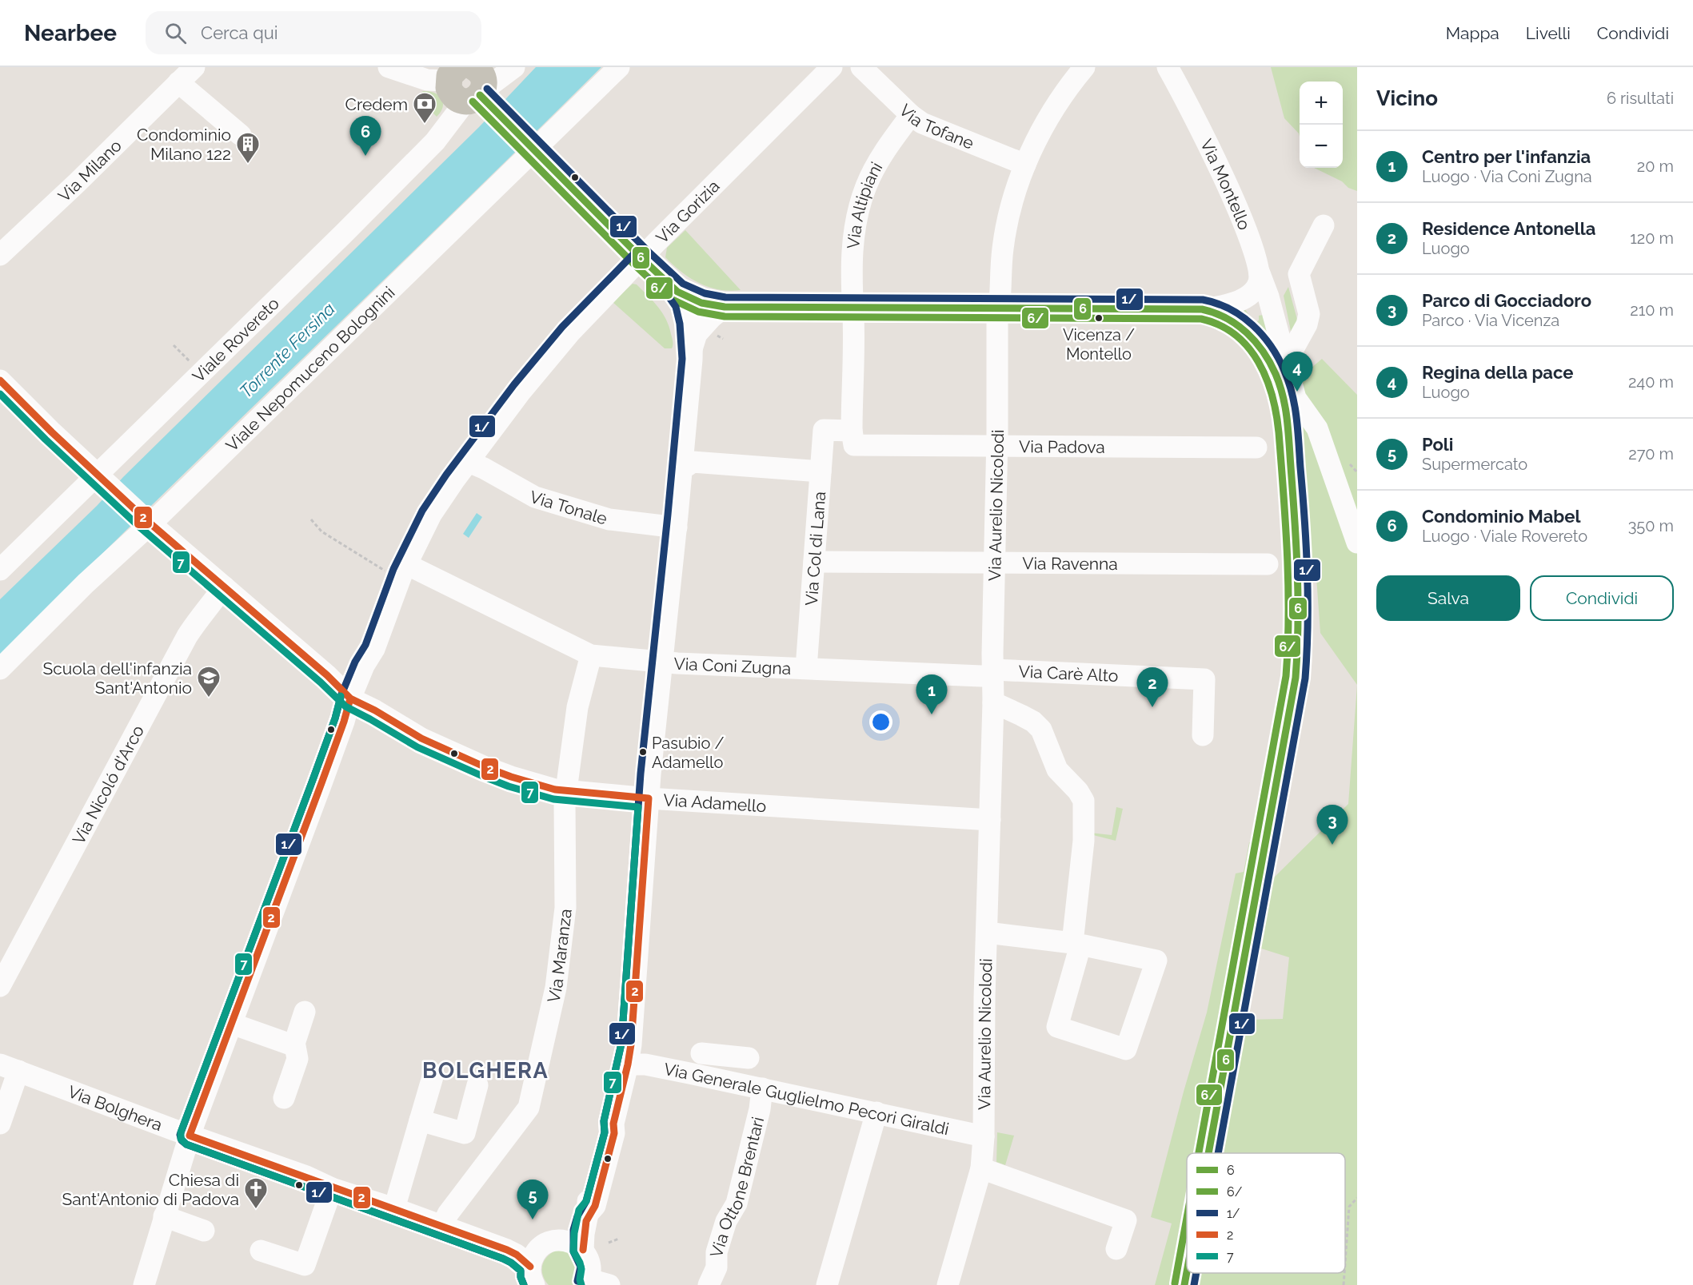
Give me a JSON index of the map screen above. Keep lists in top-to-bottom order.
{
  "streets": {
    "street": [
      "Via Tofane",
      "Via Milano",
      "Via Montello",
      "Via Altipiani",
      "Via Gorizia",
      "Viale Rovereto",
      "Viale Nepomuceno Bolognini",
      "Via Padova",
      "Via Aurelio Nicolodi",
      "Via Tonale",
      "Via Col di Lana",
      "Via Ravenna",
      "Via Coni Zugna",
      "Via Carè Alto",
      "Via Nicoló d'Arco",
      "Via Adamello",
      "Via Maranza",
      "Via Generale Guglielmo Pecori Giraldi",
      "Via Bolghera",
      "Via Ottone Brentari"
    ]
  },
  "crossings": [
    ["Via Tofane", "Via Altipiani"],
    ["Via Gorizia", "Via Tonale"],
    ["Via Gorizia", "Via Coni Zugna"],
    ["Via Gorizia", "Via Adamello"],
    ["Via Gorizia", "Via Bolghera"],
    ["Viale Rovereto", "Via Adamello"],
    ["Viale Nepomuceno Bolognini", "Via Adamello"],
    ["Via Padova", "Via Aurelio Nicolodi"],
    ["Via Padova", "Via Col di Lana"],
    ["Via Aurelio Nicolodi", "Via Ravenna"],
    ["Via Aurelio Nicolodi", "Via Coni Zugna"],
    ["Via Aurelio Nicolodi", "Via Carè Alto"],
    ["Via Aurelio Nicolodi", "Via Adamello"],
    ["Via Aurelio Nicolodi", "Via Generale Guglielmo Pecori Giraldi"],
    ["Via Col di Lana", "Via Ravenna"],
    ["Via Col di Lana", "Via Coni Zugna"],
    ["Via Coni Zugna", "Via Carè Alto"],
    ["Via Coni Zugna", "Via Maranza"],
    ["Via Nicoló d'Arco", "Via Adamello"],
    ["Via Adamello", "Via Maranza"],
    ["Via Maranza", "Via Bolghera"],
    ["Via Generale Guglielmo Pecori Giraldi", "Via Ottone Brentari"]
  ],
  "districts": ["BOLGHERA"],
  "water": ["Torrente Fersina"],
  "places": {
    "bank": ["Credem"],
    "building": ["Condominio Milano 122"],
    "other": ["Vicenza / Montello", "Pasubio / Adamello"],
    "school or university": ["Scuola dell'infanzia Sant'Antonio"],
    "church": ["Chiesa di Sant'Antonio di Padova"]
  },
  "lines": [
    "transit line 1/",
    "transit line 6",
    "transit line 6/",
    "transit line 2",
    "transit line 7"
  ],
  "legend": [
    "6",
    "6/",
    "1/",
    "2",
    "7"
  ],
  "page": {
    "header": "Nearbee",
    "search": "Cerca qui",
    "nav": ["Mappa", "Livelli", "Condividi"],
    "heading": ["Vicino", "6 risultati"],
    "map_buttons": ["+", "−"],
    "pins": [
      "6",
      "4",
      "2",
      "1",
      "3",
      "5"
    ],
    "list": [
      {
        "mark": "1",
        "name": "Centro per l'infanzia",
        "note": "Luogo · Via Coni Zugna",
        "value": "20 m"
      },
      {
        "mark": "2",
        "name": "Residence Antonella",
        "note": "Luogo",
        "value": "120 m"
      },
      {
        "mark": "3",
        "name": "Parco di Gocciadoro",
        "note": "Parco · Via Vicenza",
        "value": "210 m"
      },
      {
        "mark": "4",
        "name": "Regina della pace",
        "note": "Luogo",
        "value": "240 m"
      },
      {
        "mark": "5",
        "name": "Poli",
        "note": "Supermercato",
        "value": "270 m"
      },
      {
        "mark": "6",
        "name": "Condominio Mabel",
        "note": "Luogo · Viale Rovereto",
        "value": "350 m"
      }
    ],
    "buttons": ["Salva", "Condividi"]
  }
}
